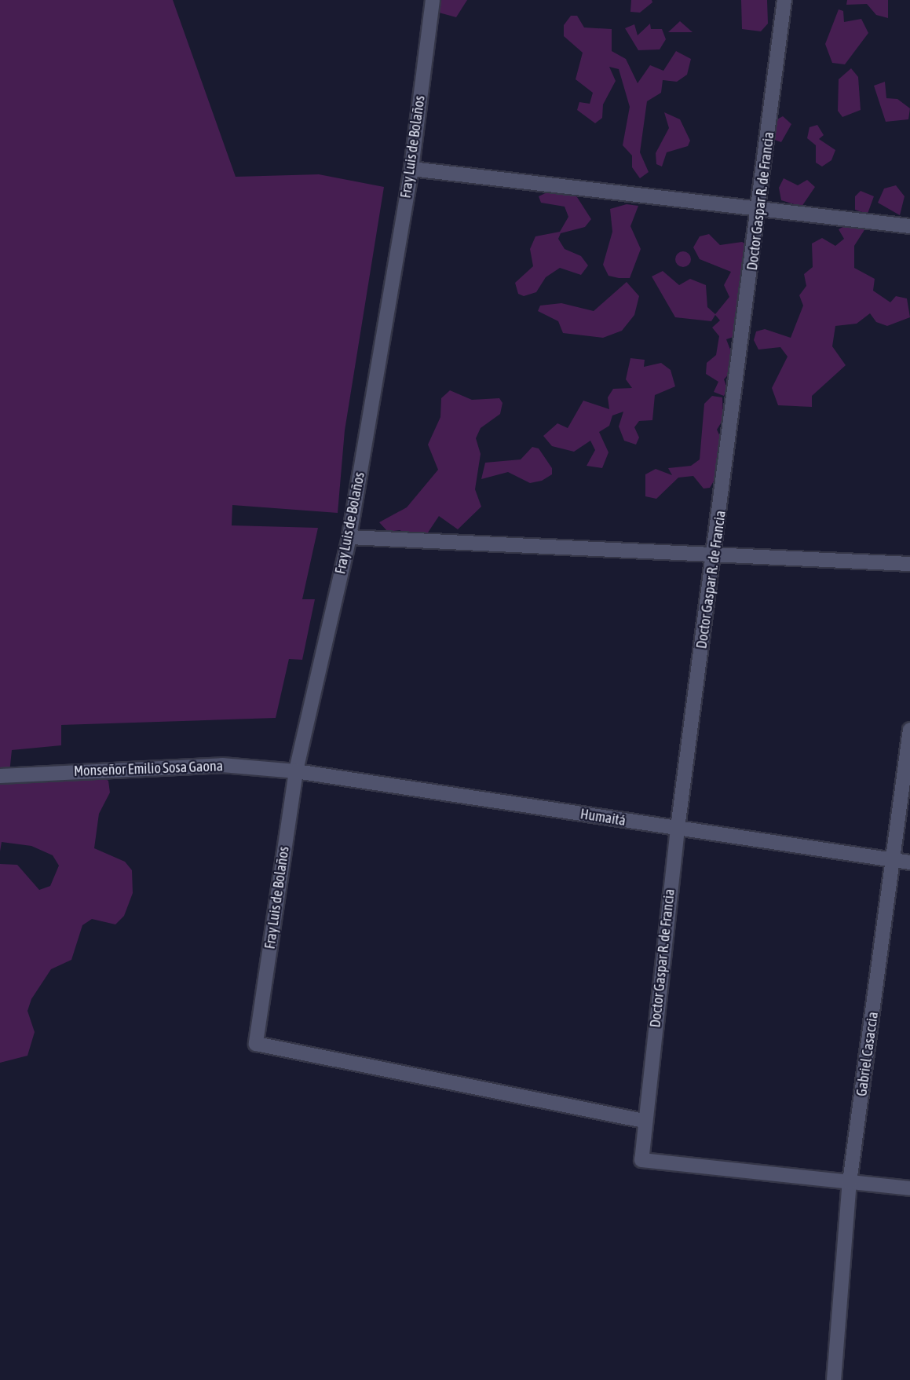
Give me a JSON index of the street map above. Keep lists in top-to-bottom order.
{
  "streets": {
    "street": [
      "Fray Luis de Bolaños",
      "Doctor Gaspar R. de Francia",
      "Monseñor Emilio Sosa Gaona",
      "Humaitá",
      "Gabriel Casaccia"
    ]
  },
  "crossings": [
    ["Fray Luis de Bolaños", "Doctor Gaspar R. de Francia"],
    ["Fray Luis de Bolaños", "Monseñor Emilio Sosa Gaona"],
    ["Fray Luis de Bolaños", "Humaitá"],
    ["Doctor Gaspar R. de Francia", "Humaitá"],
    ["Doctor Gaspar R. de Francia", "Gabriel Casaccia"],
    ["Monseñor Emilio Sosa Gaona", "Humaitá"],
    ["Humaitá", "Gabriel Casaccia"]
  ]
}
